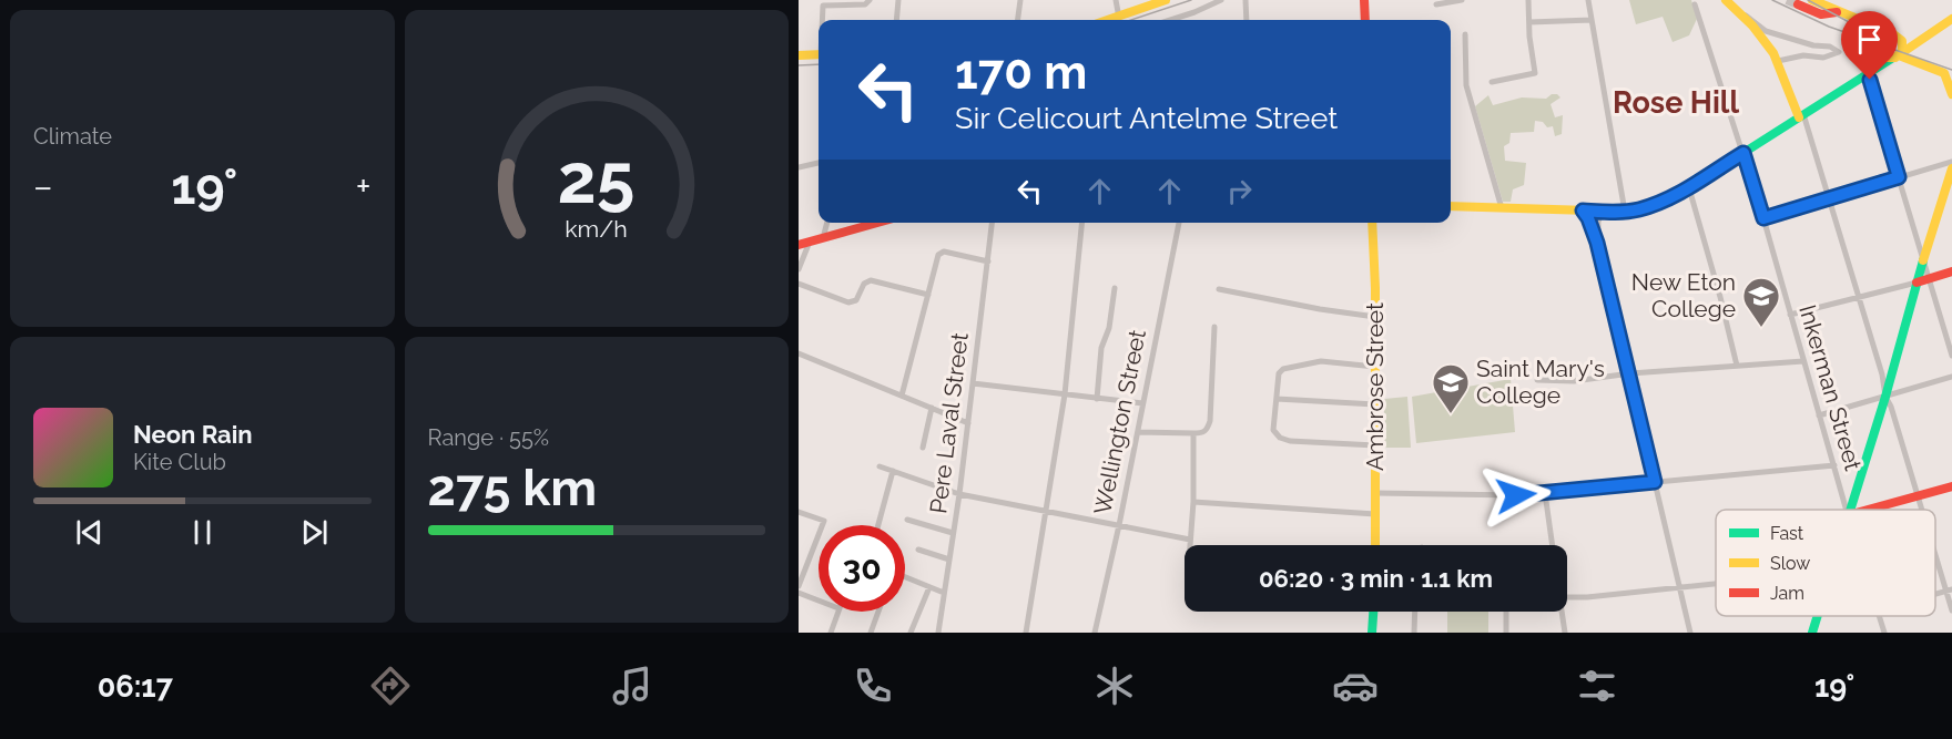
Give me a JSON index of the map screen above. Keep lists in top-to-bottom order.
{
  "streets": {
    "main road": ["Ambrose Street"],
    "street": ["Inkerman Street", "Wellington Street", "Pere Laval Street"]
  },
  "districts": ["Rose Hill"],
  "places": {
    "school or university": ["New Eton College", "Saint Mary's College"]
  },
  "legend": ["Fast", "Slow", "Jam"],
  "page": {
    "tile": [
      "Climate",
      ["Range · 55%", "275 km"]
    ],
    "turn": ["170 m", "Sir Celicourt Antelme Street"],
    "heat": ["−", "19°", "+"],
    "song": ["Neon Rain", "Kite Club"],
    "limit": "30",
    "trip": "06:20 · 3 min · 1.1 km",
    "tabs": ["06:17", "19°"],
    "gauge": ["25", "km/h"]
  }
}
